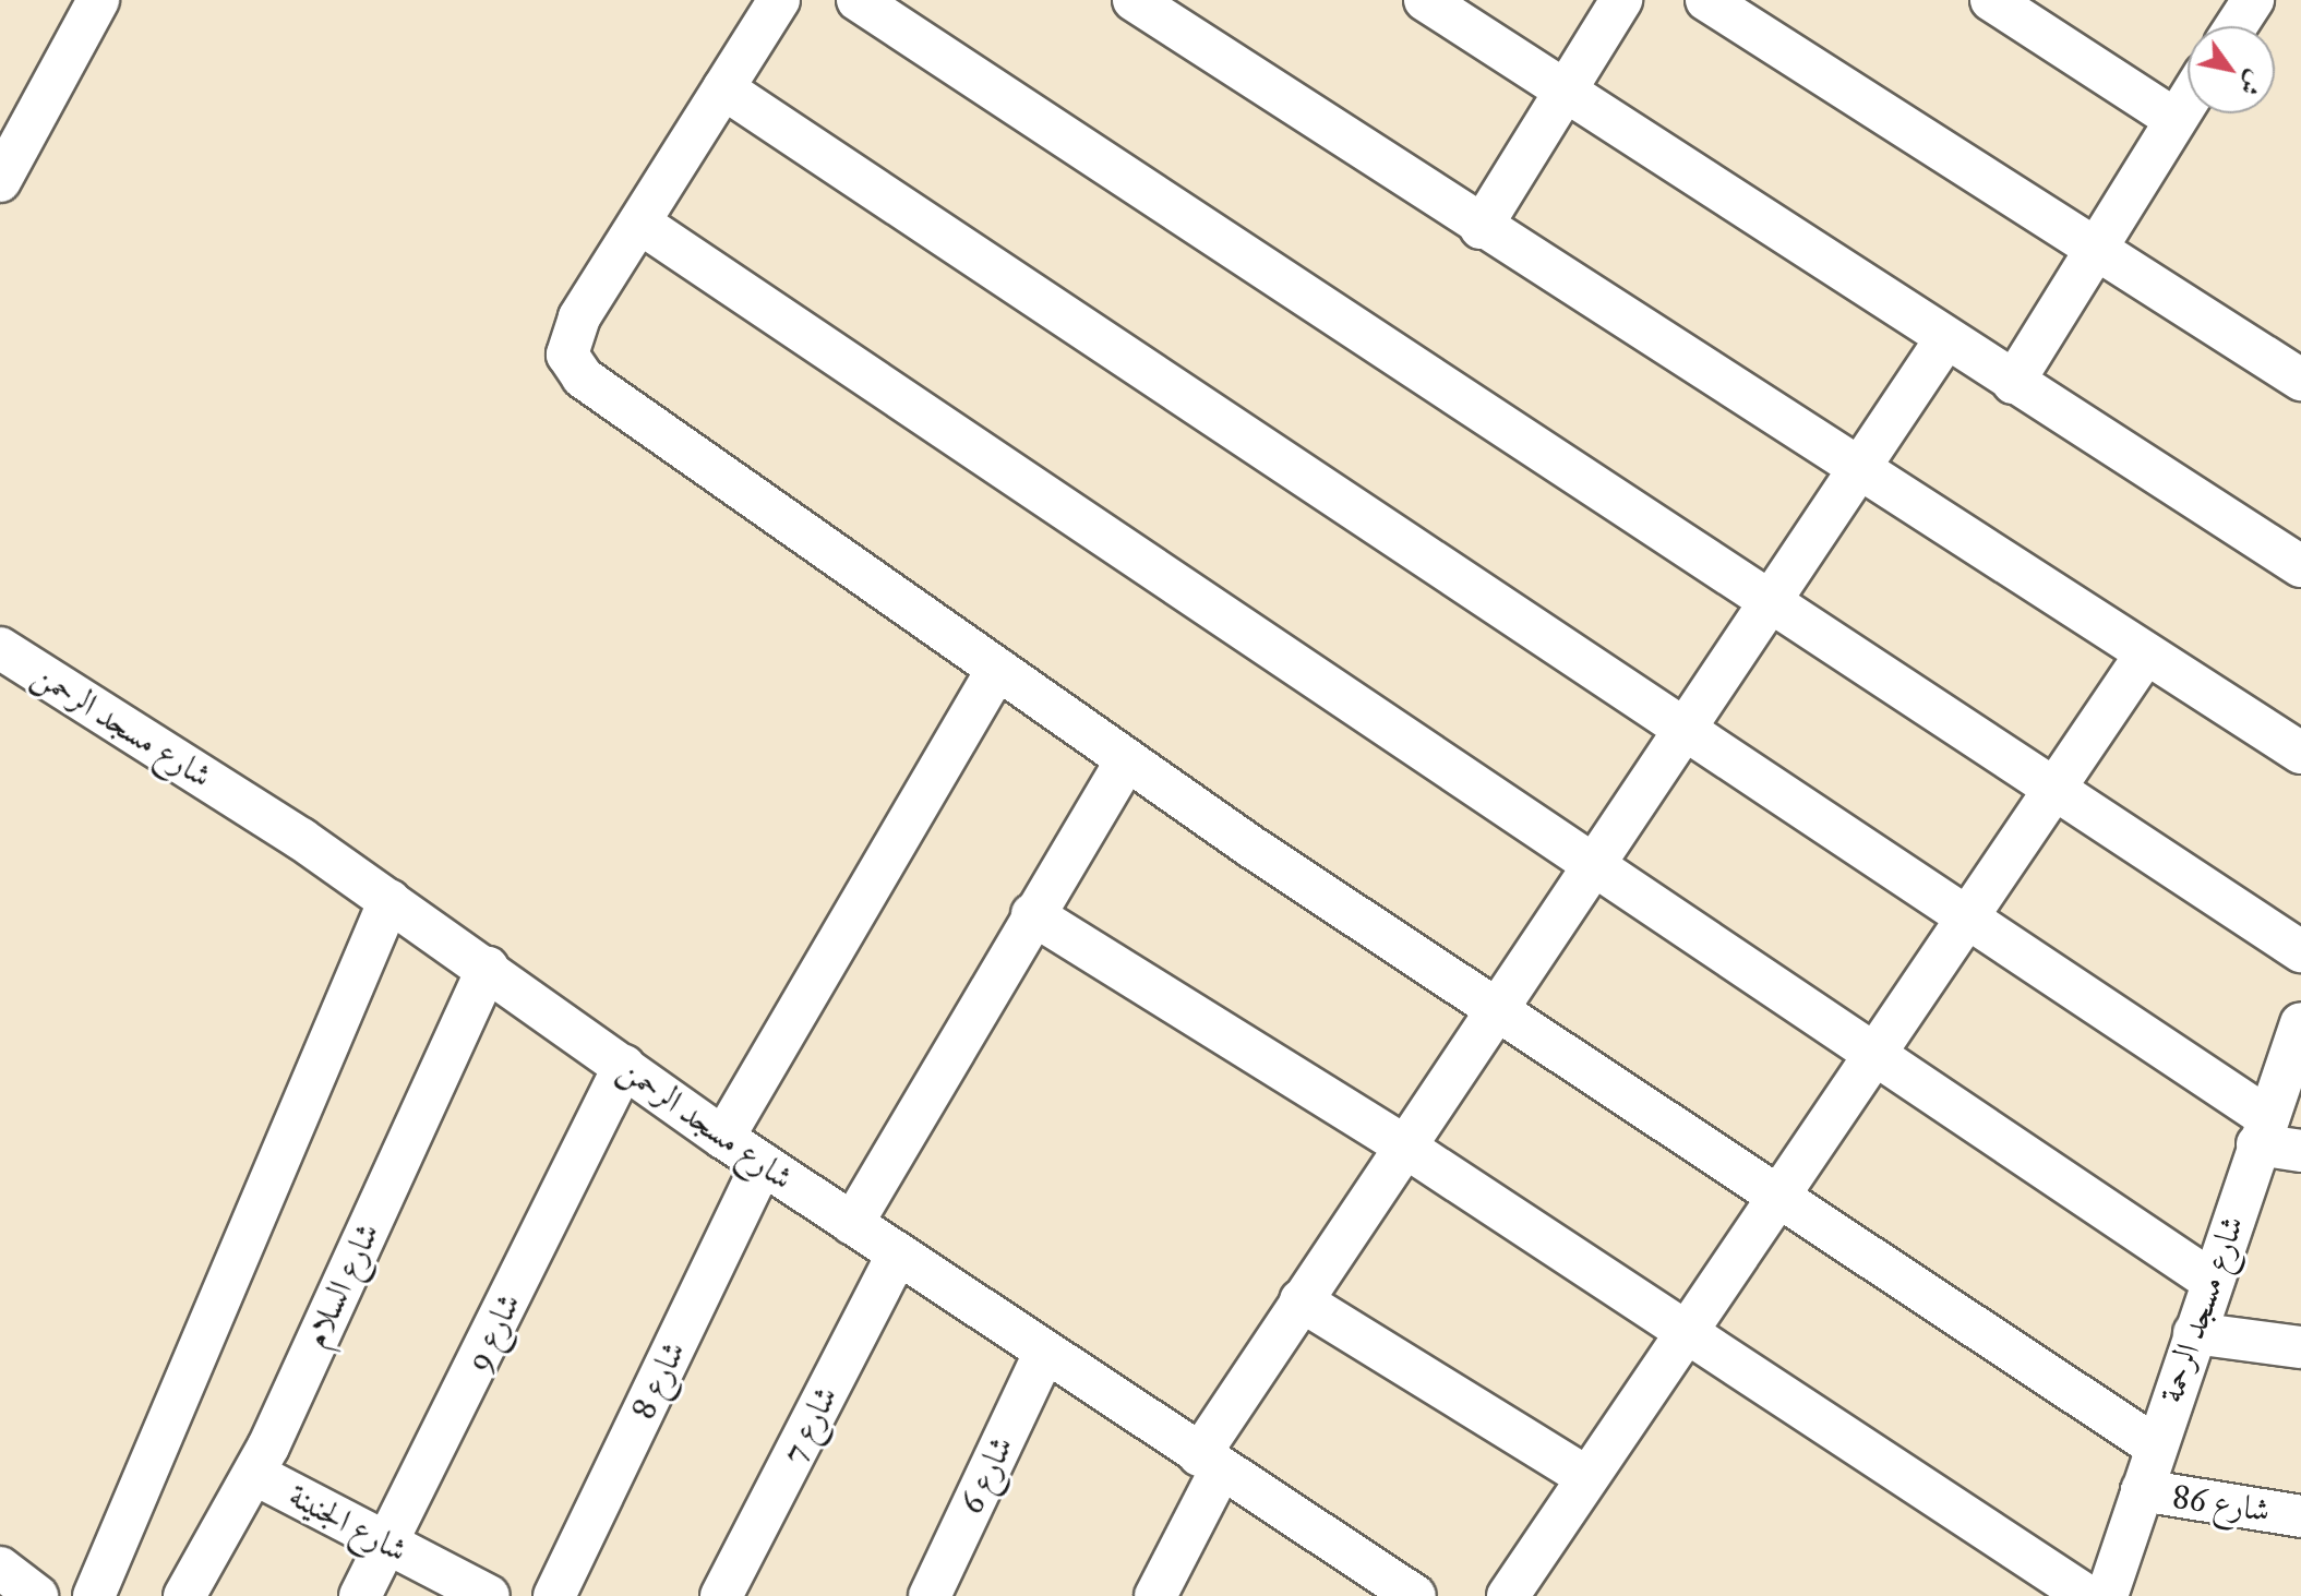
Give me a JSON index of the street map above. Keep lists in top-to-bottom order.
{
  "streets": {
    "street": [
      "شارع مسجد الرحمن",
      "شارع السلام",
      "شارع مسجد الرحمة",
      "شارع 9",
      "شارع 8",
      "شارع 7",
      "شارع 6",
      "شارع 86",
      "شارع الجنينة"
    ]
  },
  "crossings": [
    ["شارع مسجد الرحمن", "شارع السلام"],
    ["شارع مسجد الرحمن", "شارع 9"],
    ["شارع مسجد الرحمن", "شارع 8"],
    ["شارع مسجد الرحمن", "شارع 7"],
    ["شارع مسجد الرحمن", "شارع 6"],
    ["شارع السلام", "شارع الجنينة"],
    ["شارع مسجد الرحمة", "شارع 86"],
    ["شارع 9", "شارع الجنينة"]
  ],
  "north": "bottom right"
}
